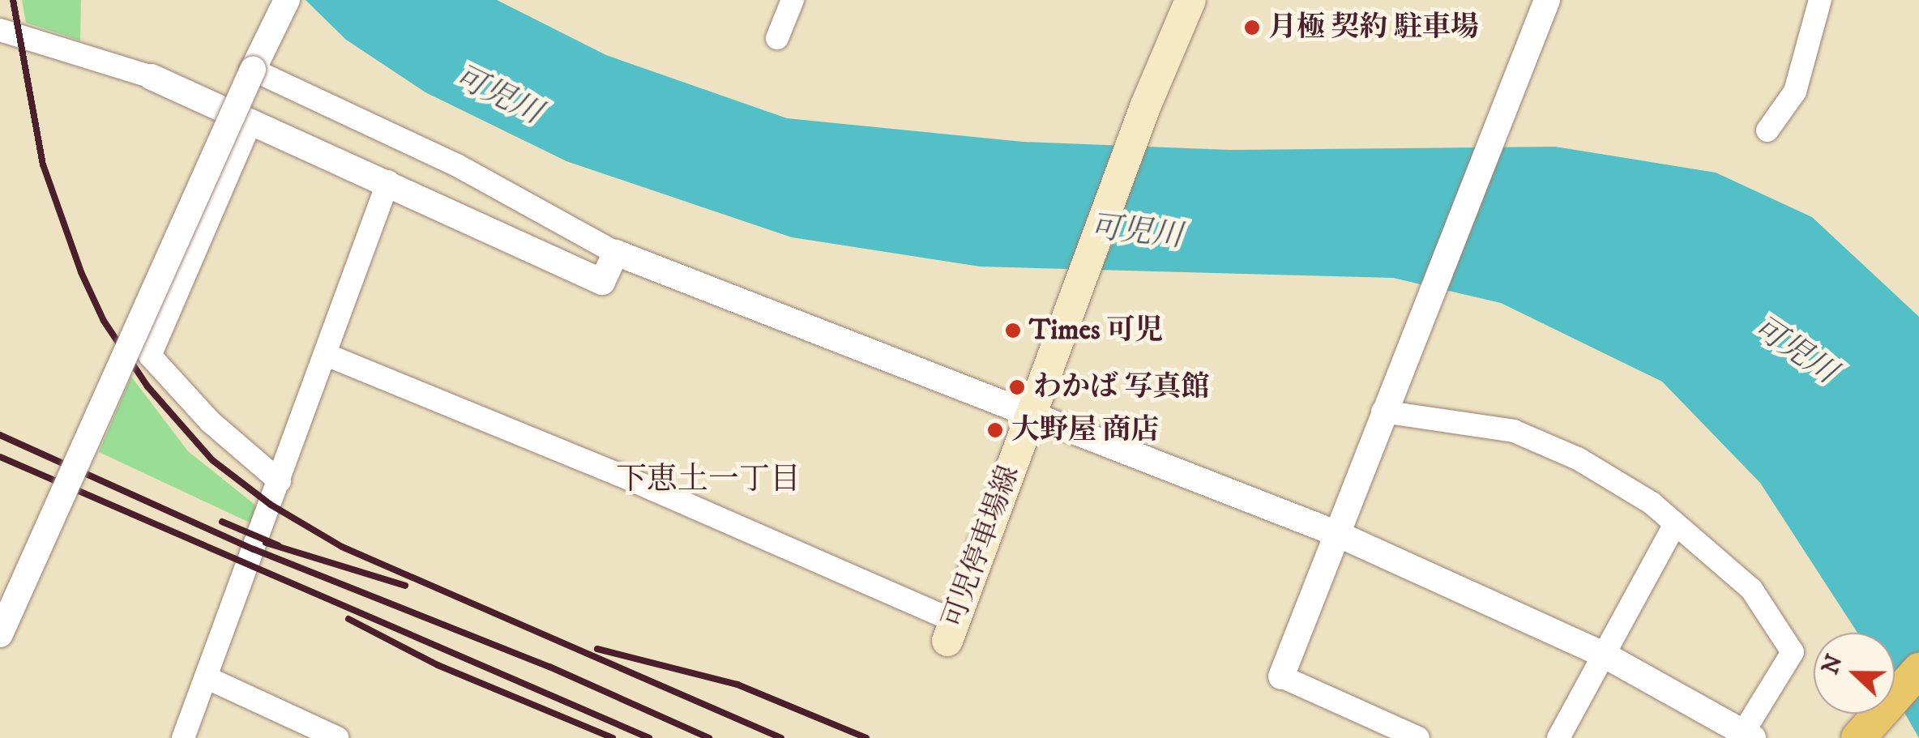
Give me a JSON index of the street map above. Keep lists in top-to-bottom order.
{
  "streets": {
    "main road": ["可児停車場線"]
  },
  "districts": ["下恵土一丁目"],
  "water": ["可児川"],
  "places": [
    "月極 契約 駐車場",
    "Times 可児",
    "わかば 写真館",
    "大野屋 商店"
  ],
  "north": "left"
}
